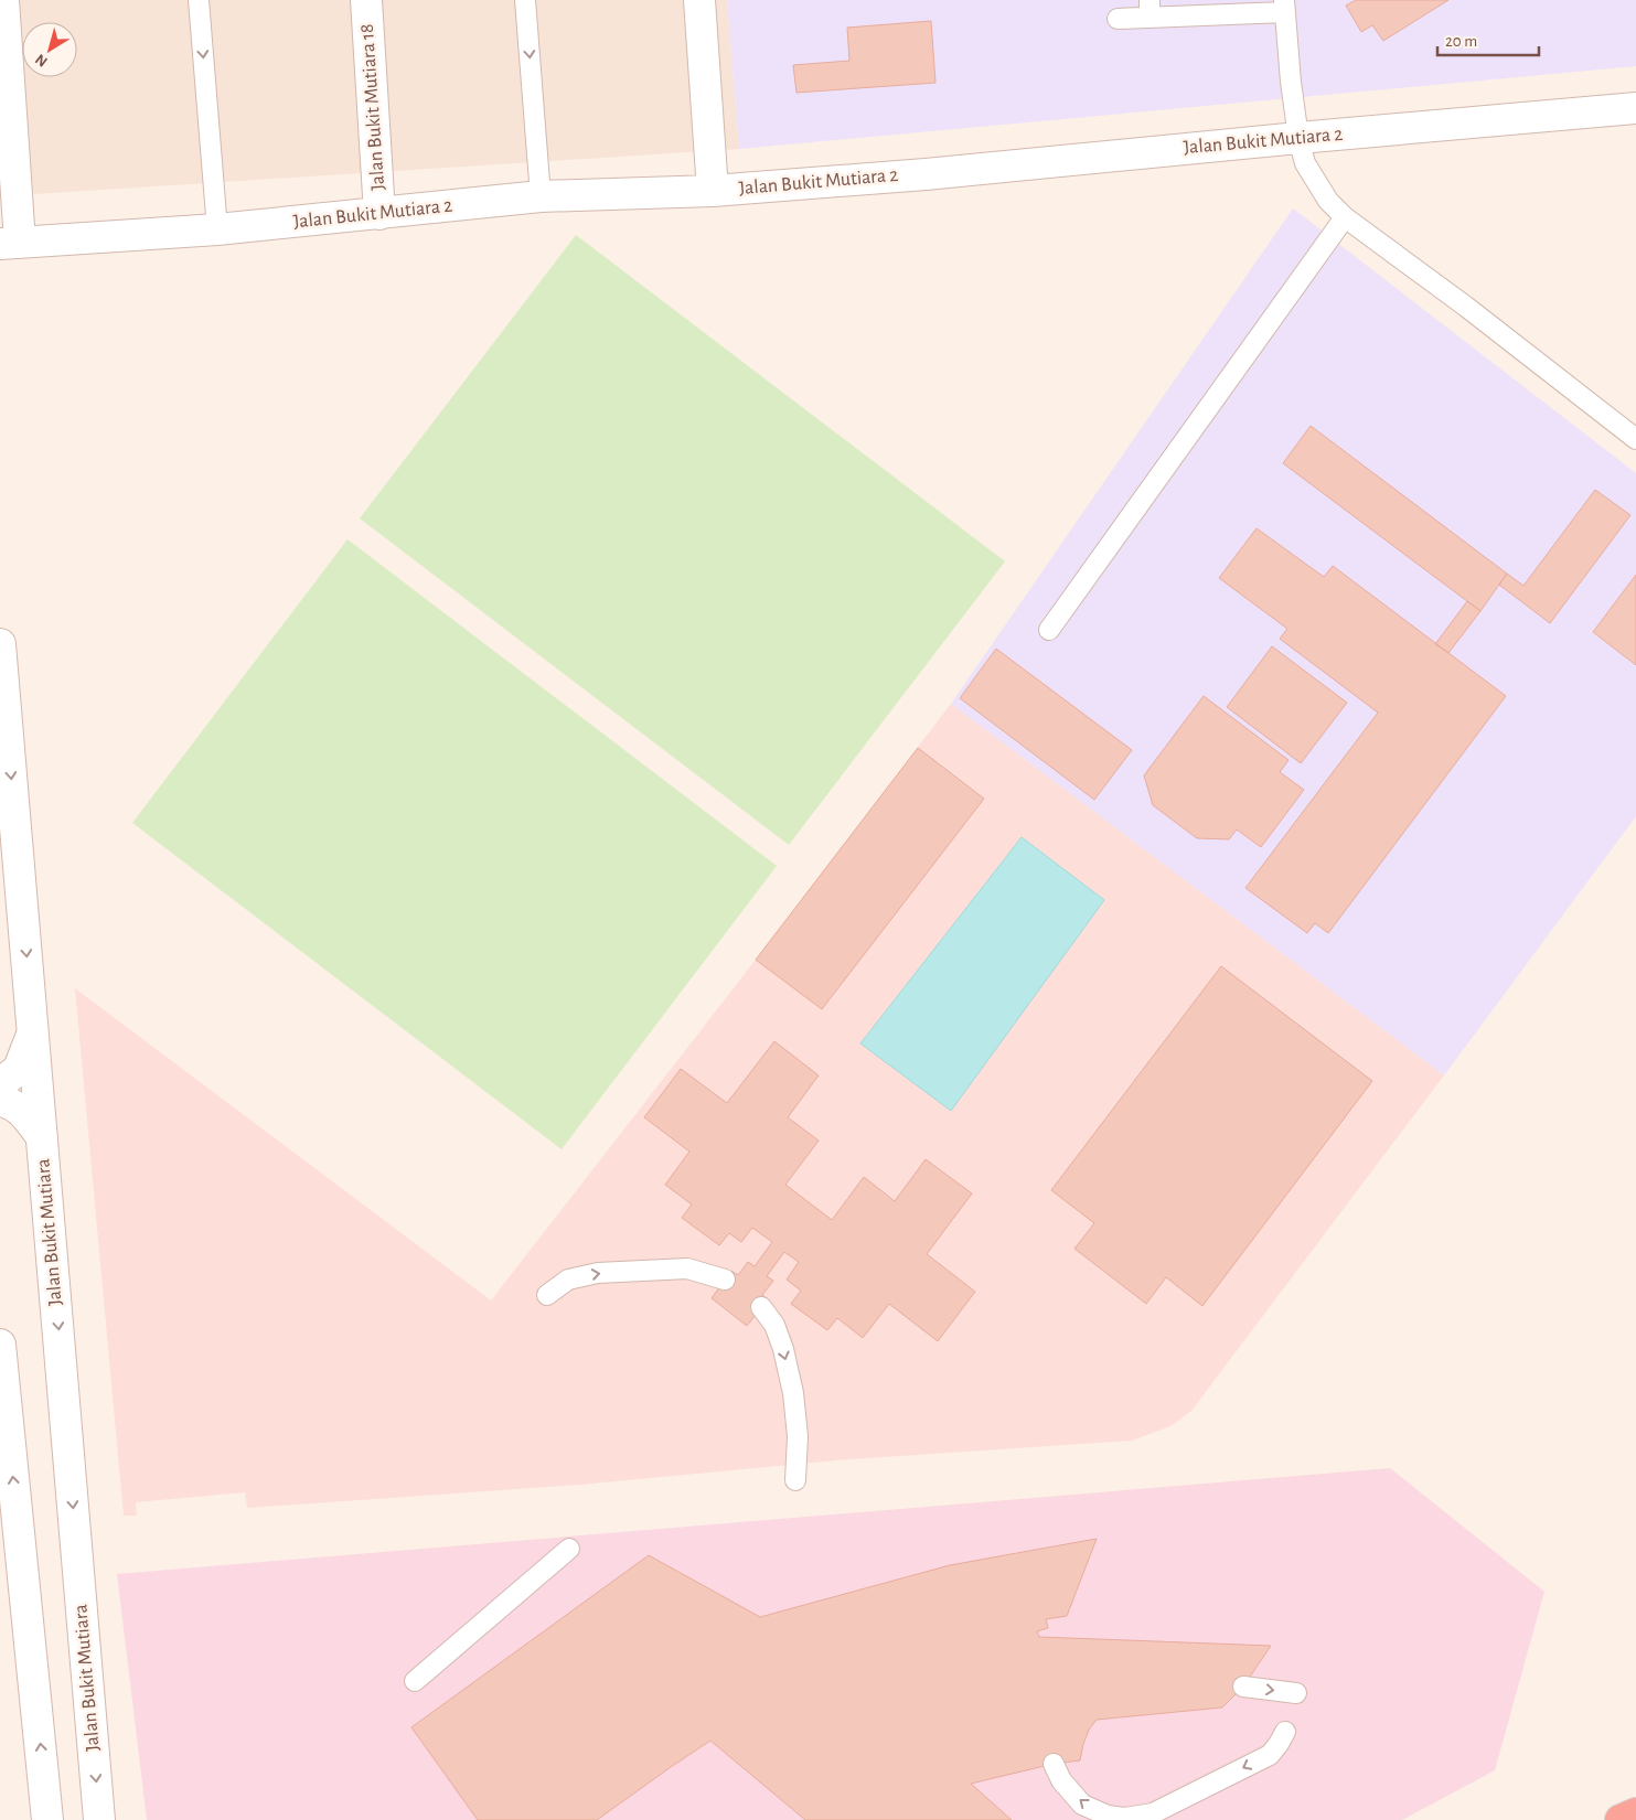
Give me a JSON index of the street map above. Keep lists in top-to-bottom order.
{
  "streets": {
    "street": ["Jalan Bukit Mutiara 18", "Jalan Bukit Mutiara 2", "Jalan Bukit Mutiara"]
  },
  "crossings": [
    ["Jalan Bukit Mutiara 18", "Jalan Bukit Mutiara 2"]
  ],
  "scale_bar": "20 m",
  "north": "bottom left"
}
